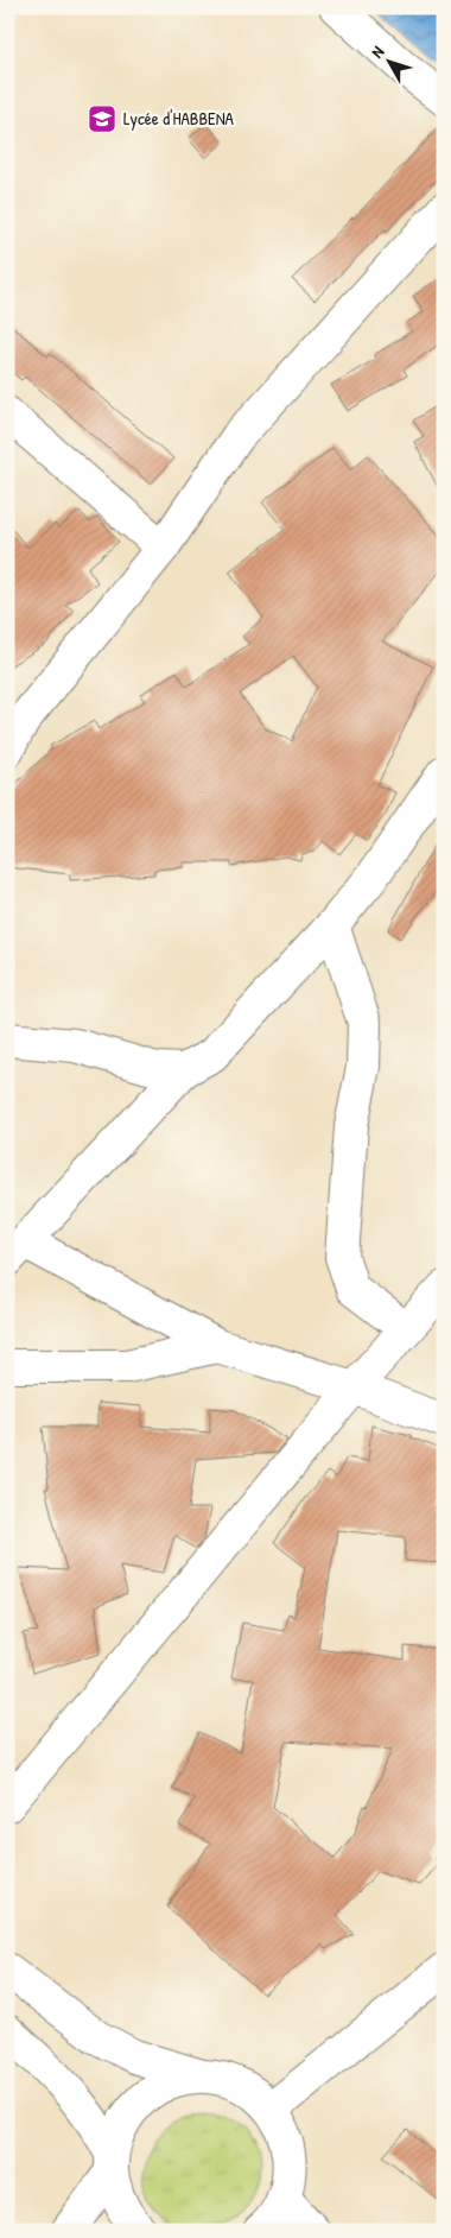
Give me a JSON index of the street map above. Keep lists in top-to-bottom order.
{
  "places": {
    "school or university": ["Lycée d'HABBENA"]
  },
  "north": "top left"
}
